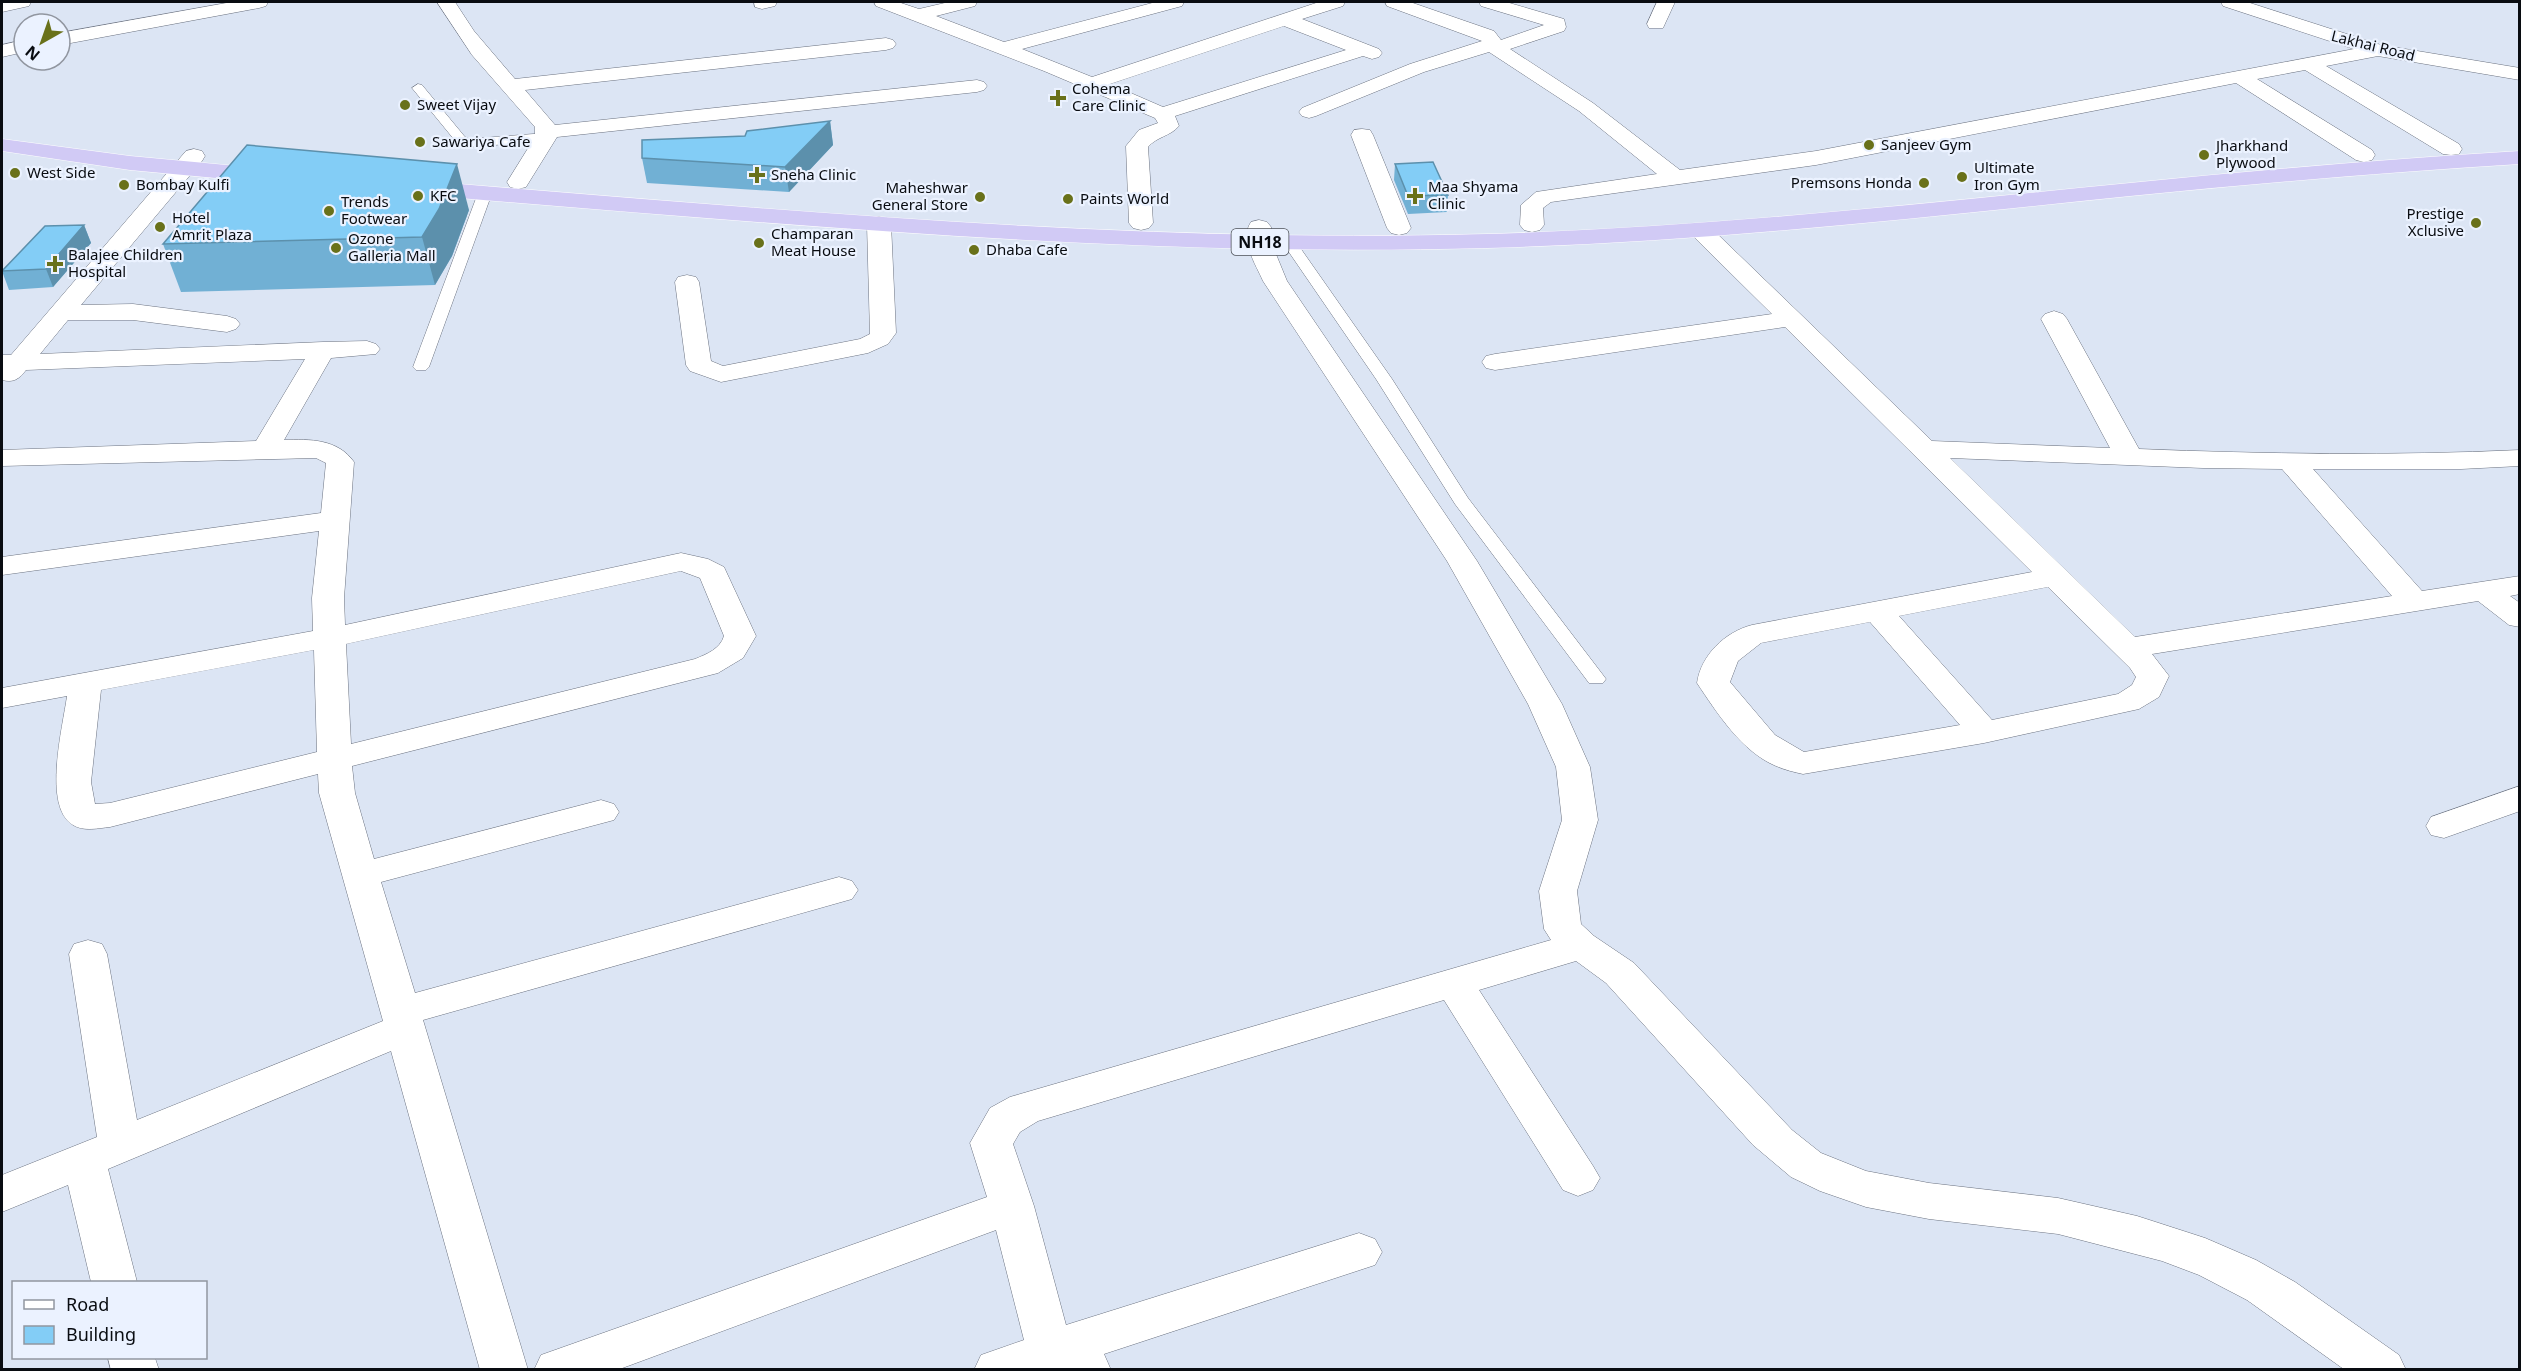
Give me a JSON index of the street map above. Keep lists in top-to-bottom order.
{
  "streets": {
    "highway": ["NH18"],
    "street": ["Lakhai Road"]
  },
  "places": {
    "health": [
      "Cohema Care Clinic",
      "Sneha Clinic",
      "Maa Shyama Clinic",
      "Balajee Children Hospital"
    ],
    "other": [
      "Sweet Vijay",
      "Sawariya Cafe",
      "Sanjeev Gym",
      "Jharkhand Plywood",
      "West Side",
      "Ultimate Iron Gym",
      "Premsons Honda",
      "Bombay Kulfi",
      "KFC",
      "Maheshwar General Store",
      "Paints World",
      "Trends Footwear",
      "Prestige Xclusive",
      "Hotel Amrit Plaza",
      "Champaran Meat House",
      "Ozone Galleria Mall",
      "Dhaba Cafe"
    ]
  },
  "legend": ["Road", "Building"],
  "north": "bottom left"
}
